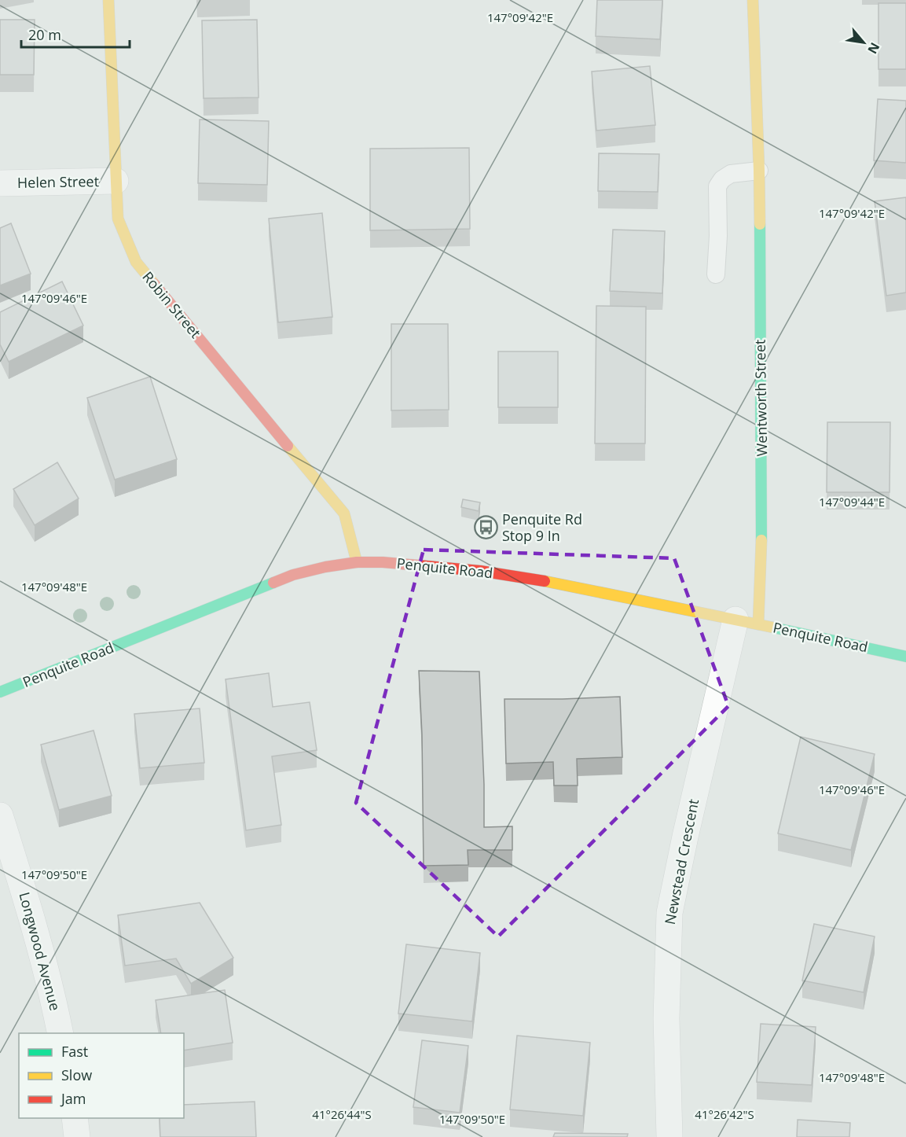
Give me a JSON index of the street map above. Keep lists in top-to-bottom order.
{
  "streets": {
    "street": [
      "Helen Street",
      "Robin Street",
      "Wentworth Street",
      "Penquite Road",
      "Newstead Crescent",
      "Longwood Avenue"
    ]
  },
  "crossings": [
    ["Helen Street", "Robin Street"],
    ["Robin Street", "Penquite Road"],
    ["Wentworth Street", "Penquite Road"],
    ["Wentworth Street", "Newstead Crescent"],
    ["Penquite Road", "Newstead Crescent"]
  ],
  "places": {
    "bus stop": ["Penquite Rd Stop 9 In"]
  },
  "legend": ["Fast", "Slow", "Jam"],
  "scale_bar": "20 m",
  "north": "bottom right",
  "coordinates": [
    "147°09'42\"E",
    "147°09'46\"E",
    "147°09'44\"E",
    "147°09'48\"E",
    "147°09'50\"E",
    "41°26'44\"S",
    "41°26'42\"S"
  ]
}
